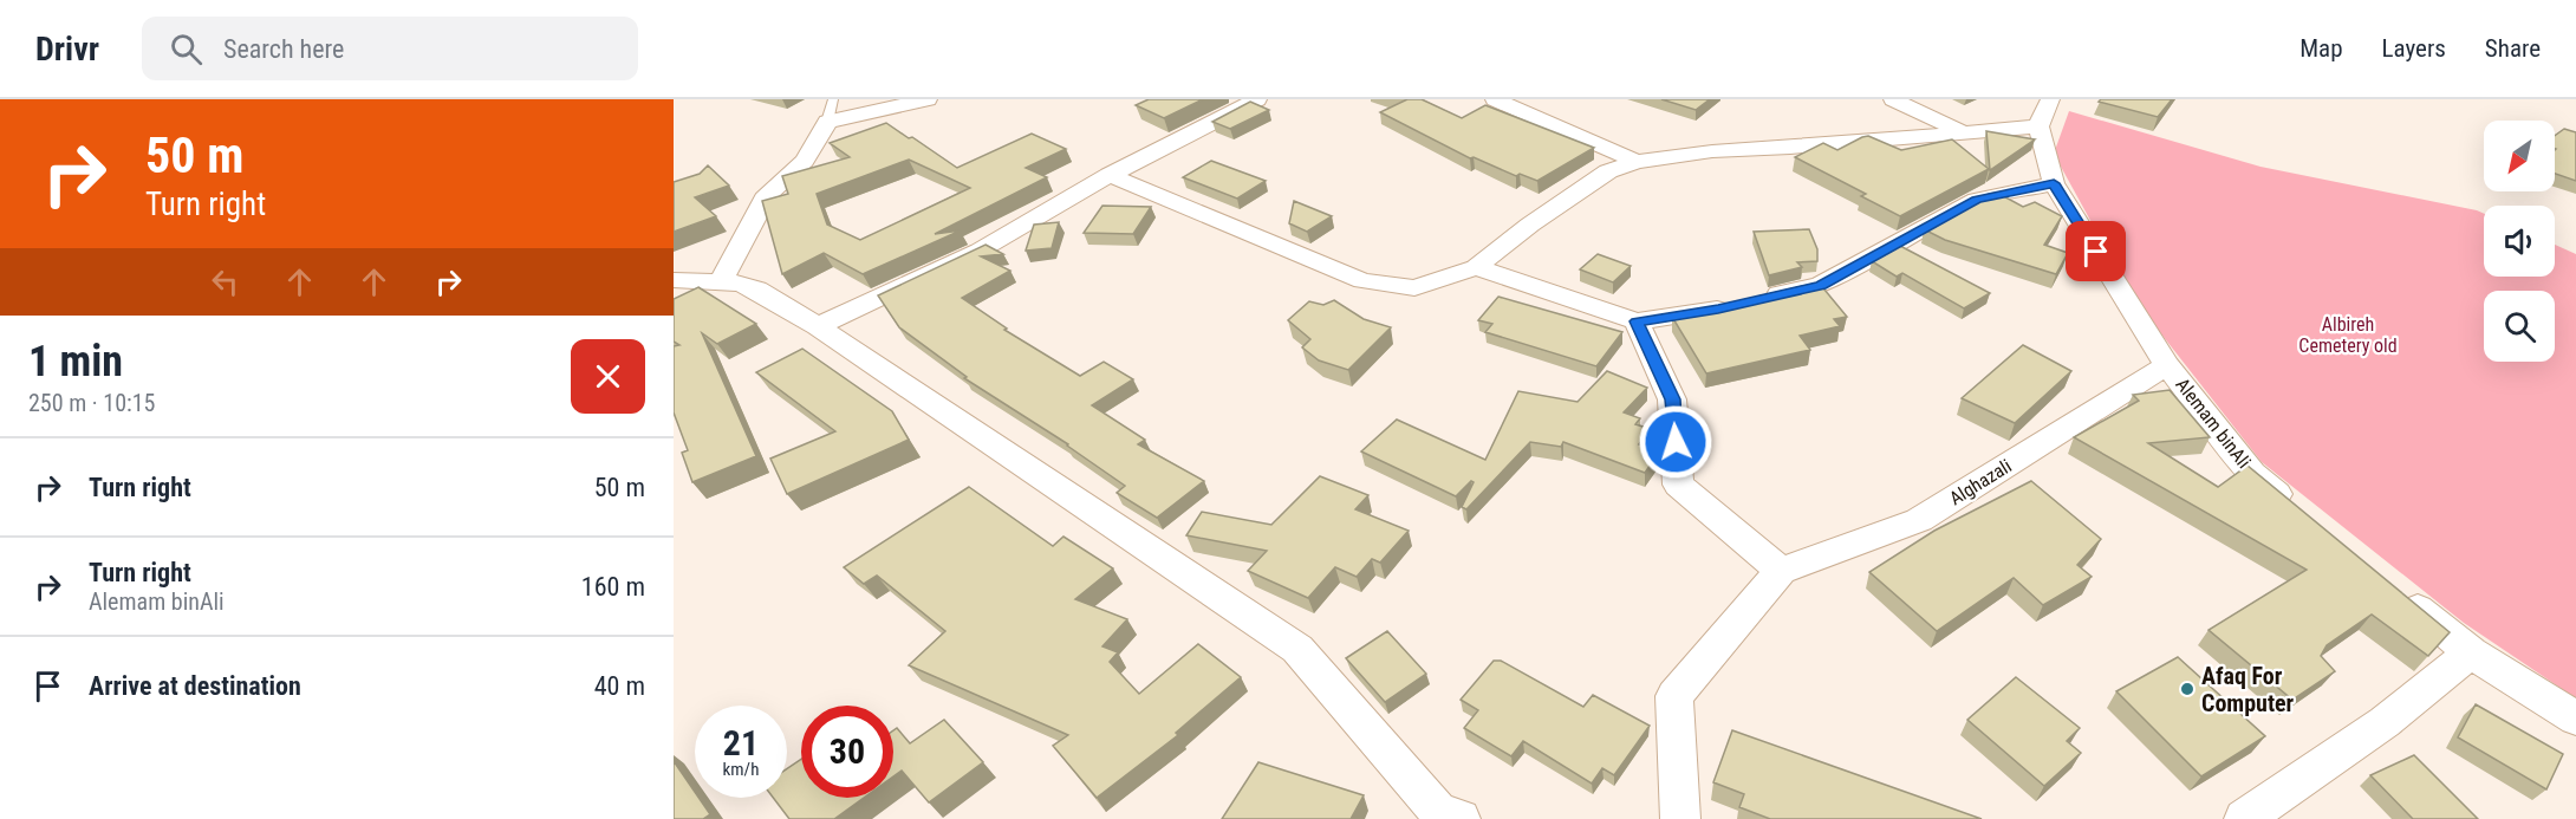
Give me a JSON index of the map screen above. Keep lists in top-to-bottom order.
{
  "streets": {
    "street": ["Alemam binAli", "Alghazali"]
  },
  "crossings": [
    ["Alemam binAli", "Alghazali"]
  ],
  "parks": ["Albireh Cemetery old"],
  "places": ["Afaq For Computer"],
  "north": "bottom left",
  "page": {
    "header": "Drivr",
    "search": "Search here",
    "nav": ["Map", "Layers", "Share"],
    "turn": ["50 m", "Turn right"],
    "heading": ["1 min", "250 m · 10:15"],
    "list": [
      {
        "name": "Turn right",
        "value": "50 m"
      },
      {
        "name": "Turn right",
        "note": "Alemam binAli",
        "value": "160 m"
      },
      {
        "name": "Arrive at destination",
        "value": "40 m"
      }
    ],
    "speed": "21 km/h",
    "limit": "30"
  }
}
